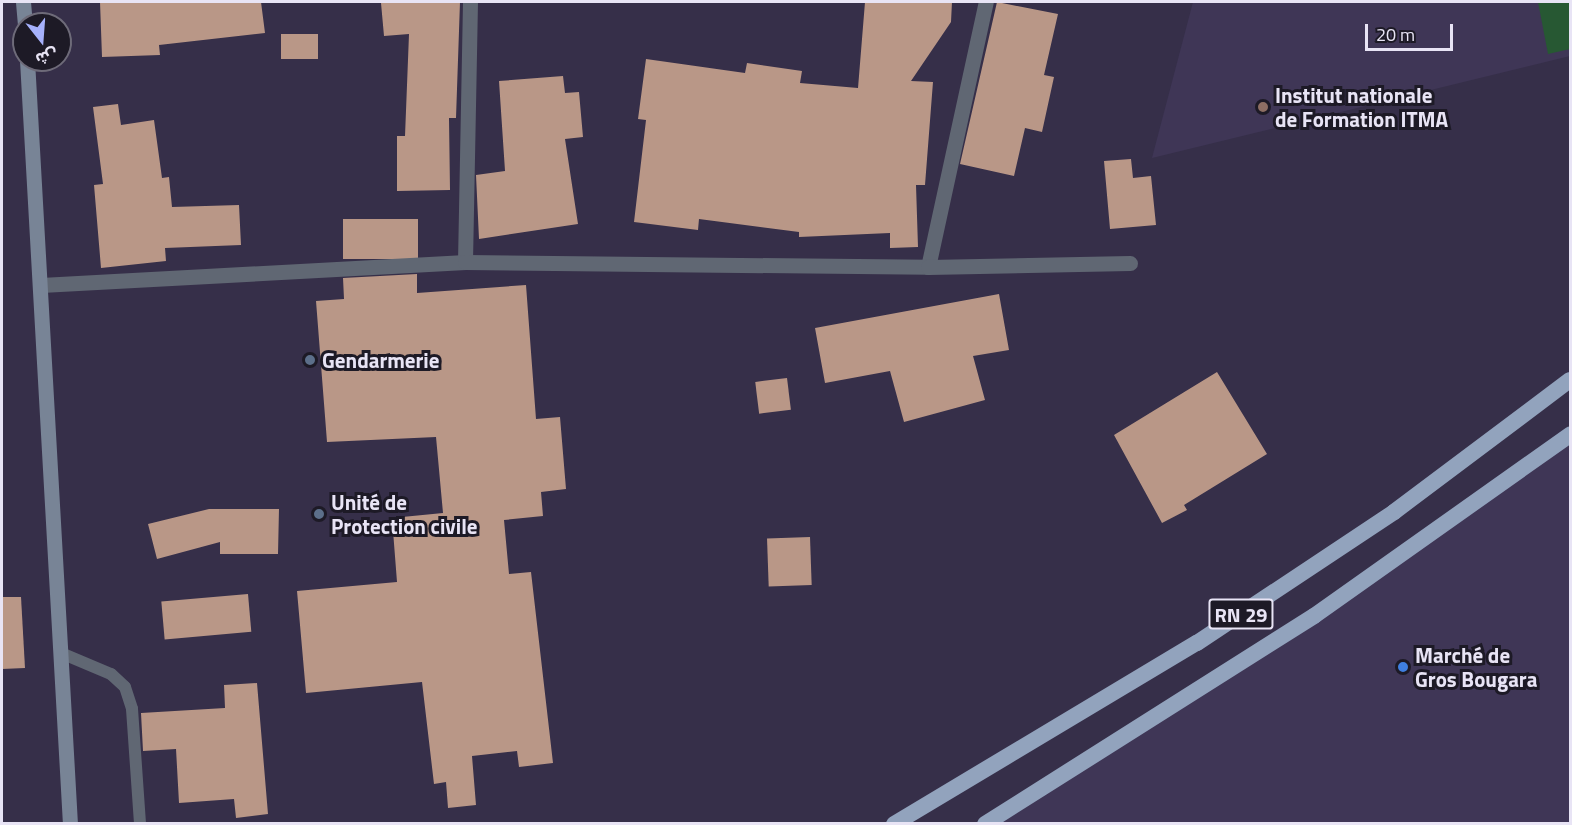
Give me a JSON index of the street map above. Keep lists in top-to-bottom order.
{
  "streets": {
    "highway": ["RN 29"]
  },
  "places": [
    "Institut nationale de Formation ITMA",
    "Gendarmerie",
    "Unité de Protection civile",
    "Marché de Gros Bougara"
  ],
  "scale_bar": "20 m",
  "north": "bottom"
}
